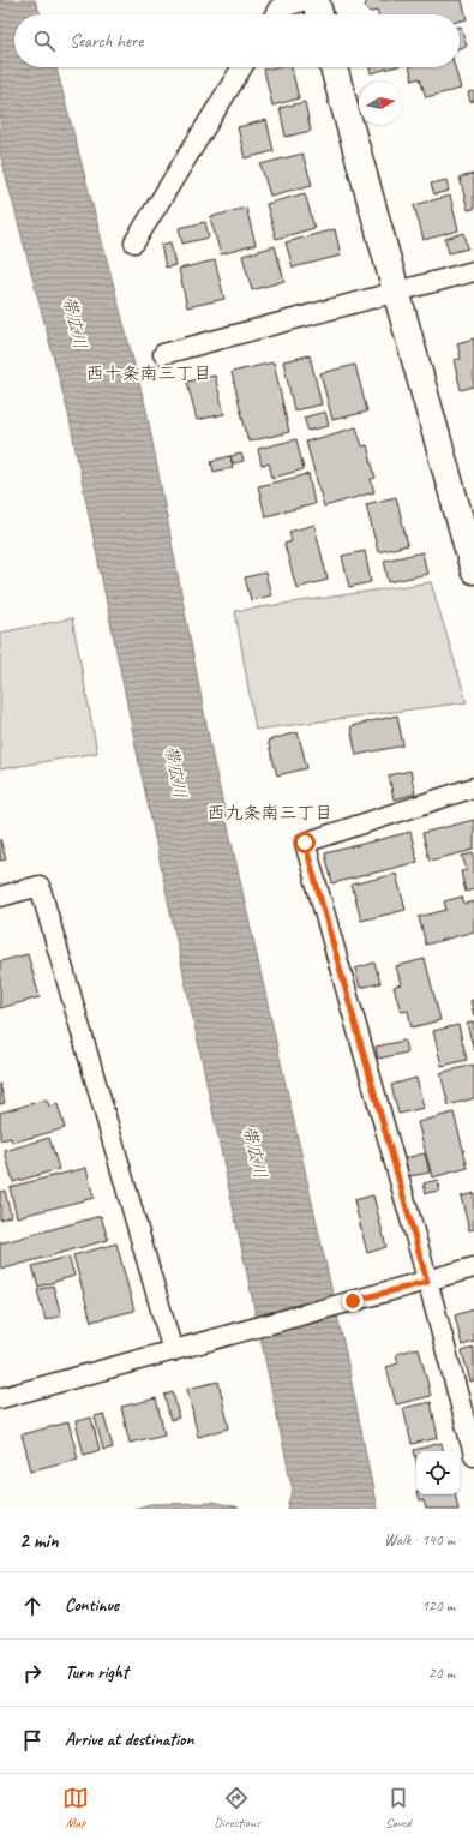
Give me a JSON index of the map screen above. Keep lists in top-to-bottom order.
{
  "districts": ["西十条南三丁目", "西九条南三丁目"],
  "water": ["帯広川"],
  "north": "right",
  "page": {
    "search": "Search here",
    "heading": ["2 min", "Walk · 140 m"],
    "list": [
      ["Continue", "120 m"],
      ["Turn right", "20 m"],
      "Arrive at destination"
    ],
    "nav": ["Map", "Directions", "Saved"]
  }
}
